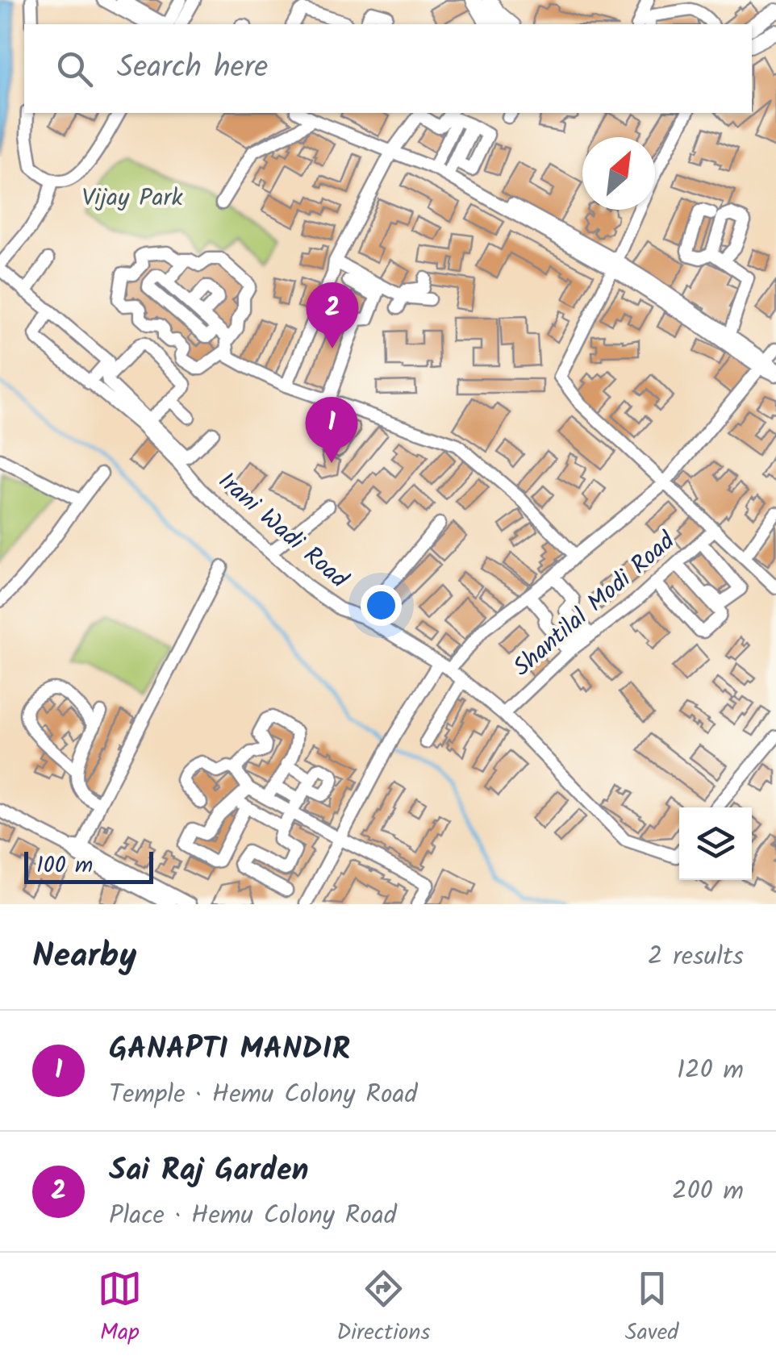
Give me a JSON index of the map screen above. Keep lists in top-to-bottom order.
{
  "streets": {
    "street": ["Irani Wadi Road", "Shantilal Modi Road"]
  },
  "crossings": [
    ["Irani Wadi Road", "Shantilal Modi Road"]
  ],
  "parks": ["Vijay Park"],
  "scale_bar": "100 m",
  "north": "top right",
  "page": {
    "search": "Search here",
    "pins": ["2", "1"],
    "scale": "100 m",
    "heading": ["Nearby", "2 results"],
    "list": [
      {
        "mark": "1",
        "name": "GANAPTI MANDIR",
        "note": "Temple · Hemu Colony Road",
        "value": "120 m"
      },
      {
        "mark": "2",
        "name": "Sai Raj Garden",
        "note": "Place · Hemu Colony Road",
        "value": "200 m"
      }
    ],
    "nav": ["Map", "Directions", "Saved"]
  }
}
